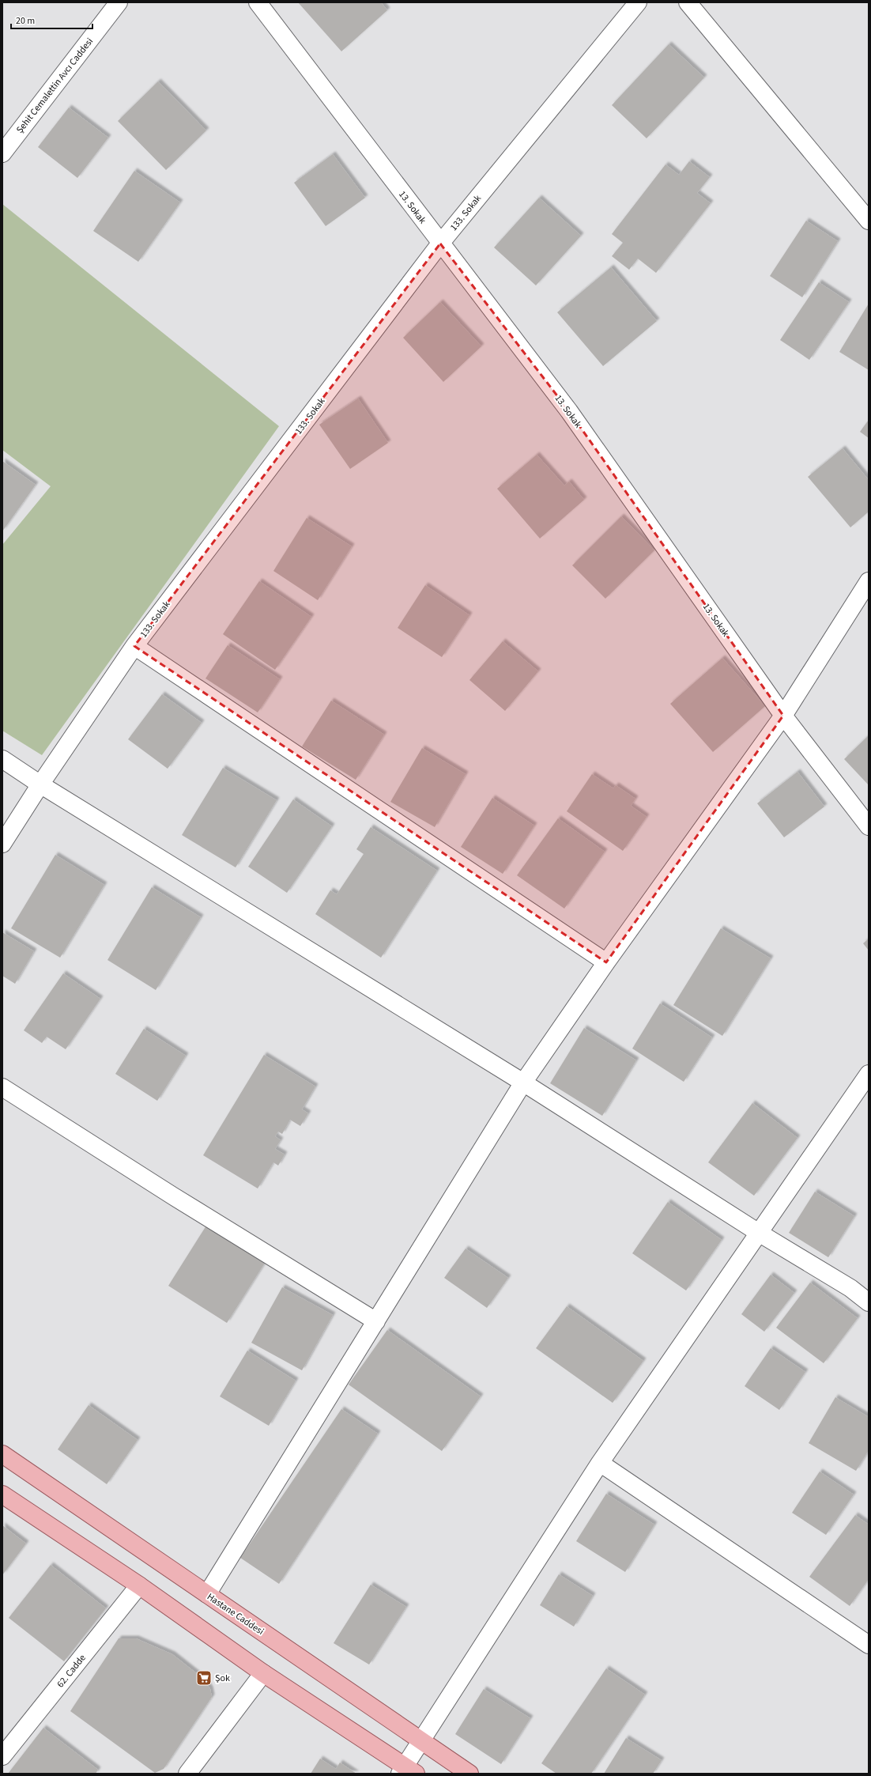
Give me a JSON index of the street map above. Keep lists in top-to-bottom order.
{
  "streets": {
    "main road": ["Hastane Caddesi"],
    "street": [
      "Şehit Cemalettin Avcı Caddesi",
      "13. Sokak",
      "133. Sokak",
      "62. Cadde"
    ]
  },
  "crossings": [
    ["13. Sokak", "133. Sokak"]
  ],
  "places": {
    "supermarket": ["Şok"]
  },
  "scale_bar": "20 m"
}
